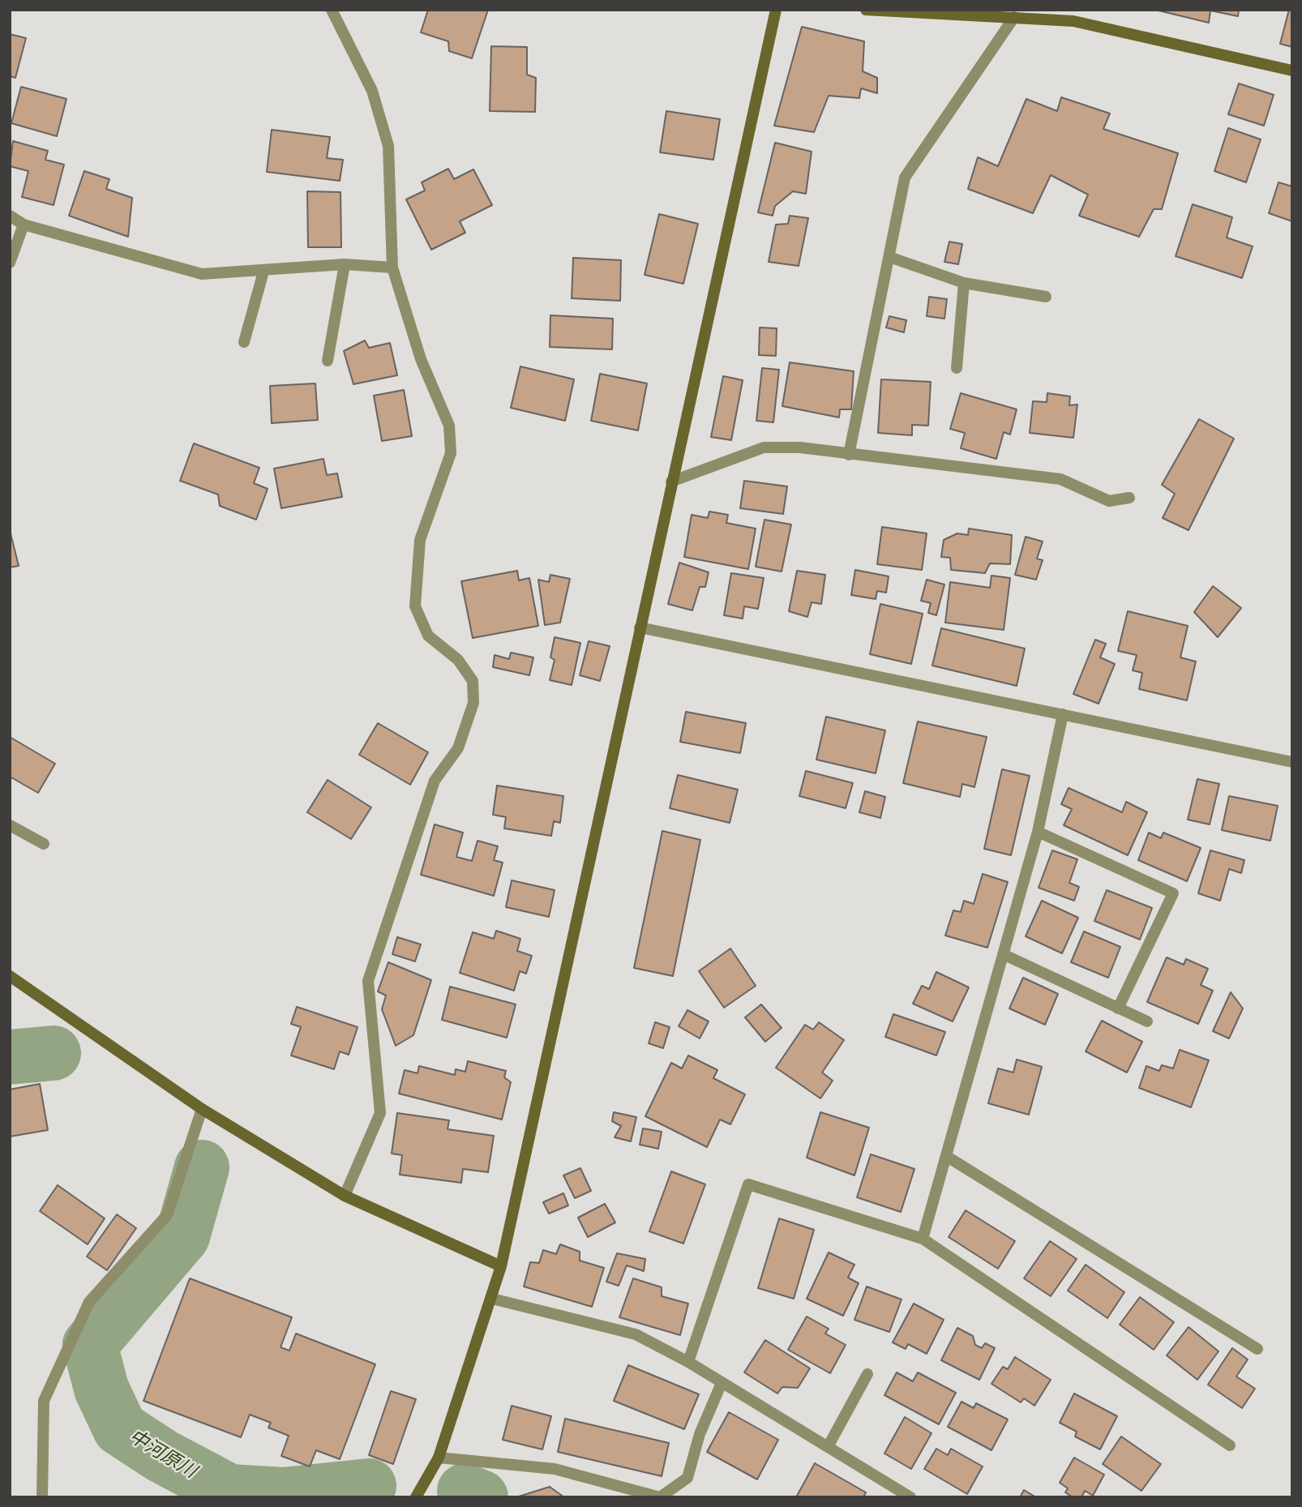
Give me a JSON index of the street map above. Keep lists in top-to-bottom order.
{
  "water": ["中河原川"]
}
